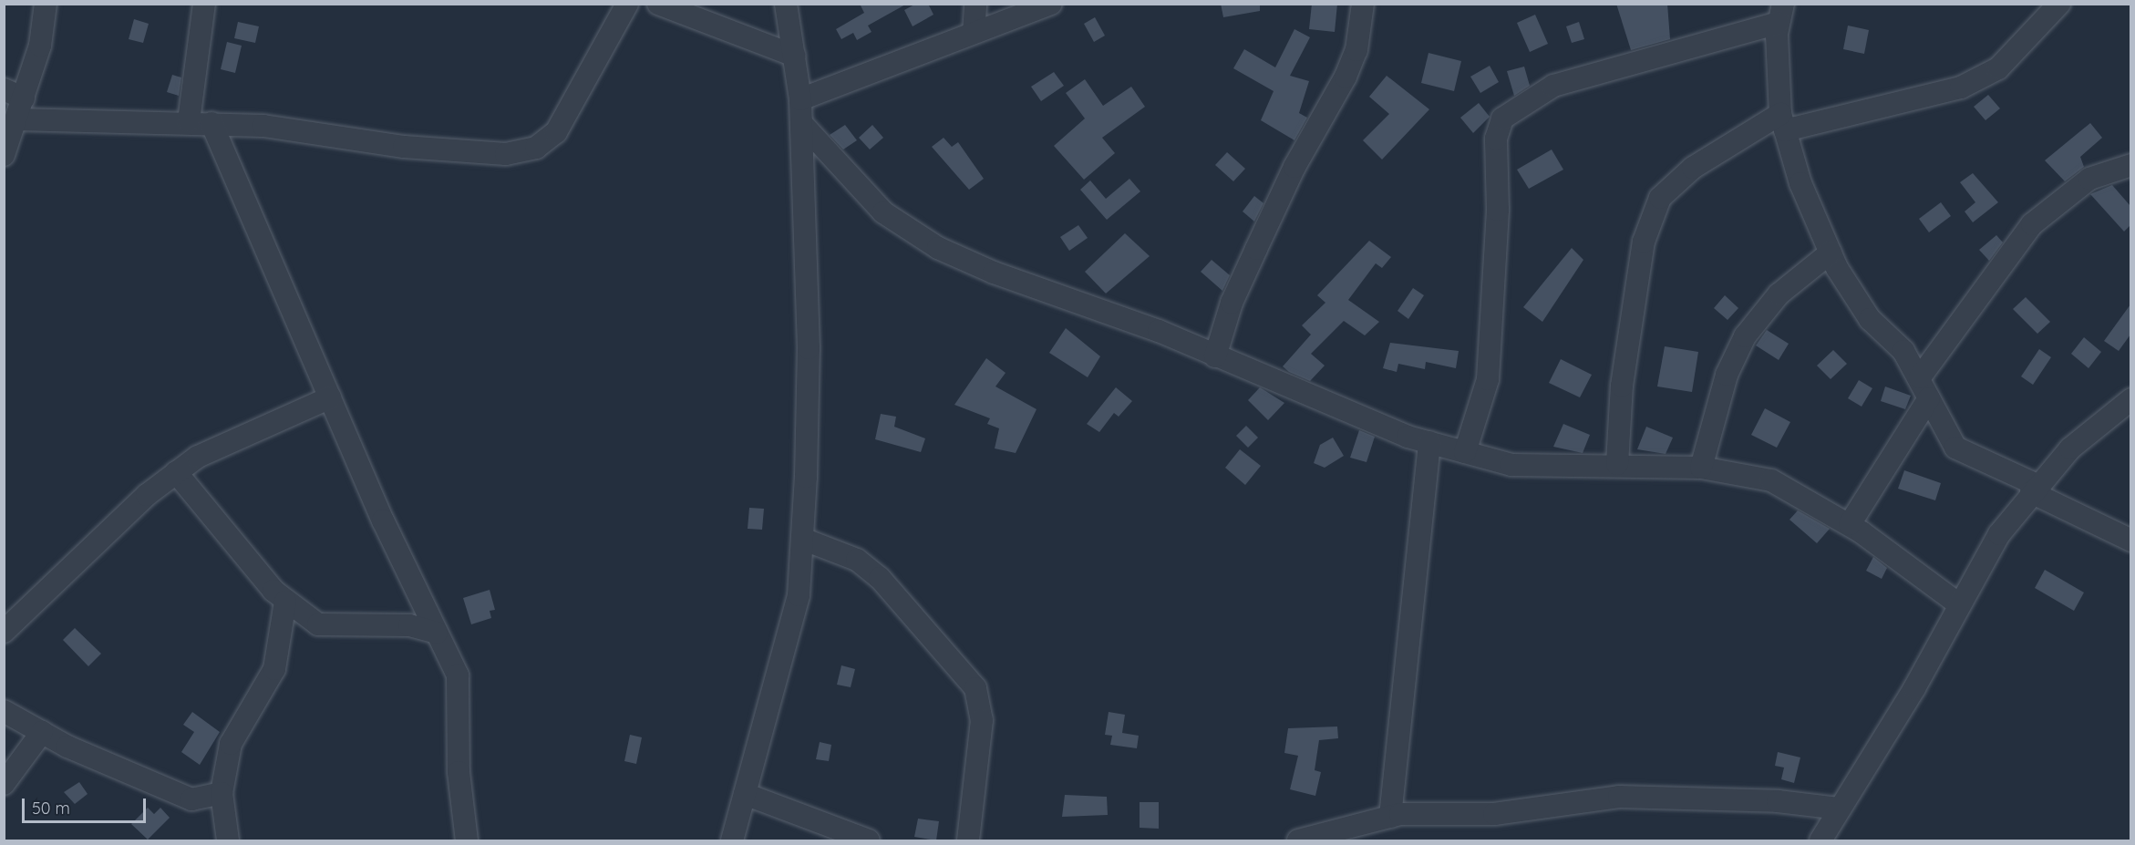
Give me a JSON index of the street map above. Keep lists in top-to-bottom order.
{
  "scale_bar": "50 m"
}
